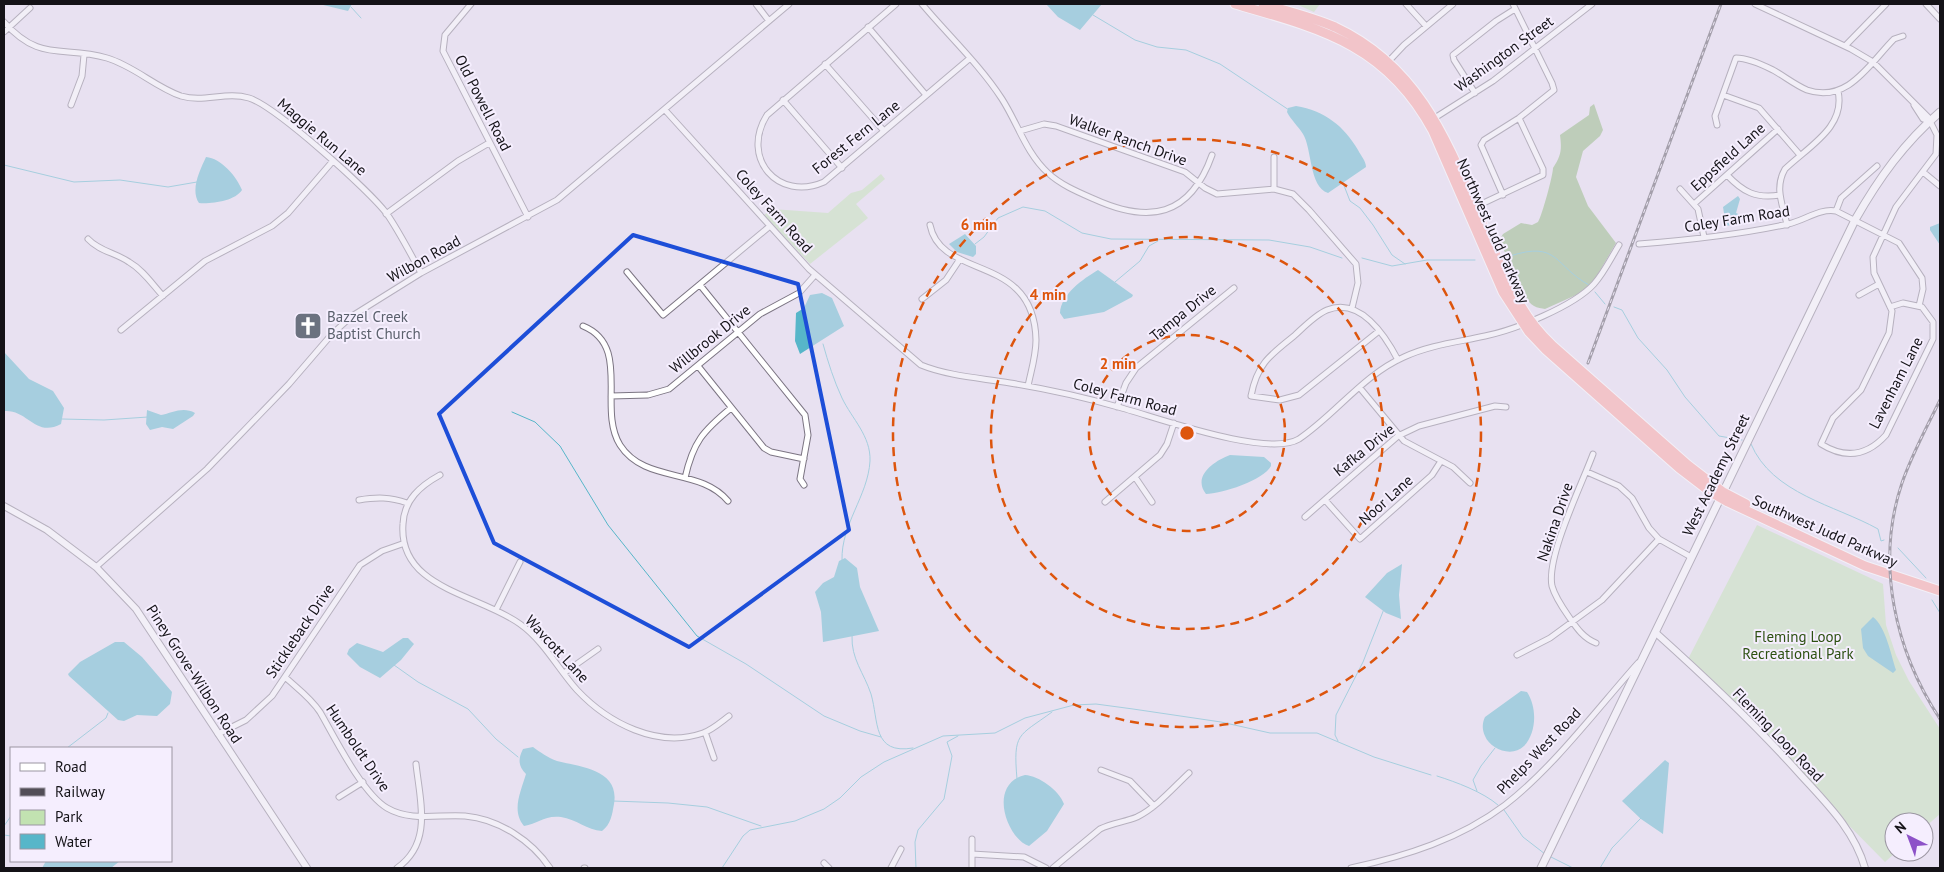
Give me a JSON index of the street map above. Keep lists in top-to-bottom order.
{
  "streets": {
    "highway": ["Northwest Judd Parkway", "Southwest Judd Parkway"],
    "main road": ["West Academy Street"],
    "street": [
      "Washington Street",
      "Old Powell Road",
      "Maggie Run Lane",
      "Forest Fern Lane",
      "Walker Ranch Drive",
      "Eppsfield Lane",
      "Coley Farm Road",
      "Wilbon Road",
      "Tampa Drive",
      "Willbrook Drive",
      "Lavenham Lane",
      "Kafka Drive",
      "Noor Lane",
      "Nakina Drive",
      "Stickleback Drive",
      "Wavcott Lane",
      "Piney Grove-Wilbon Road",
      "Fleming Loop Road",
      "Humboldt Drive",
      "Phelps West Road"
    ]
  },
  "crossings": [
    ["Washington Street", "Northwest Judd Parkway"],
    ["Old Powell Road", "Wilbon Road"],
    ["Maggie Run Lane", "Wilbon Road"],
    ["Coley Farm Road", "Northwest Judd Parkway"],
    ["Coley Farm Road", "Wilbon Road"],
    ["Coley Farm Road", "Tampa Drive"],
    ["Coley Farm Road", "Willbrook Drive"],
    ["Northwest Judd Parkway", "West Academy Street"],
    ["Northwest Judd Parkway", "Southwest Judd Parkway"],
    ["Wilbon Road", "Piney Grove-Wilbon Road"],
    ["Kafka Drive", "Noor Lane"],
    ["West Academy Street", "Southwest Judd Parkway"],
    ["West Academy Street", "Fleming Loop Road"],
    ["West Academy Street", "Phelps West Road"],
    ["Stickleback Drive", "Wavcott Lane"],
    ["Stickleback Drive", "Piney Grove-Wilbon Road"],
    ["Stickleback Drive", "Humboldt Drive"]
  ],
  "parks": ["Fleming Loop Recreational Park"],
  "places": {
    "church": ["Bazzel Creek Baptist Church"]
  },
  "legend": [
    "Road",
    "Railway",
    "Park",
    "Water"
  ],
  "north": "top left",
  "rings": ["6 min", "4 min", "2 min"]
}
